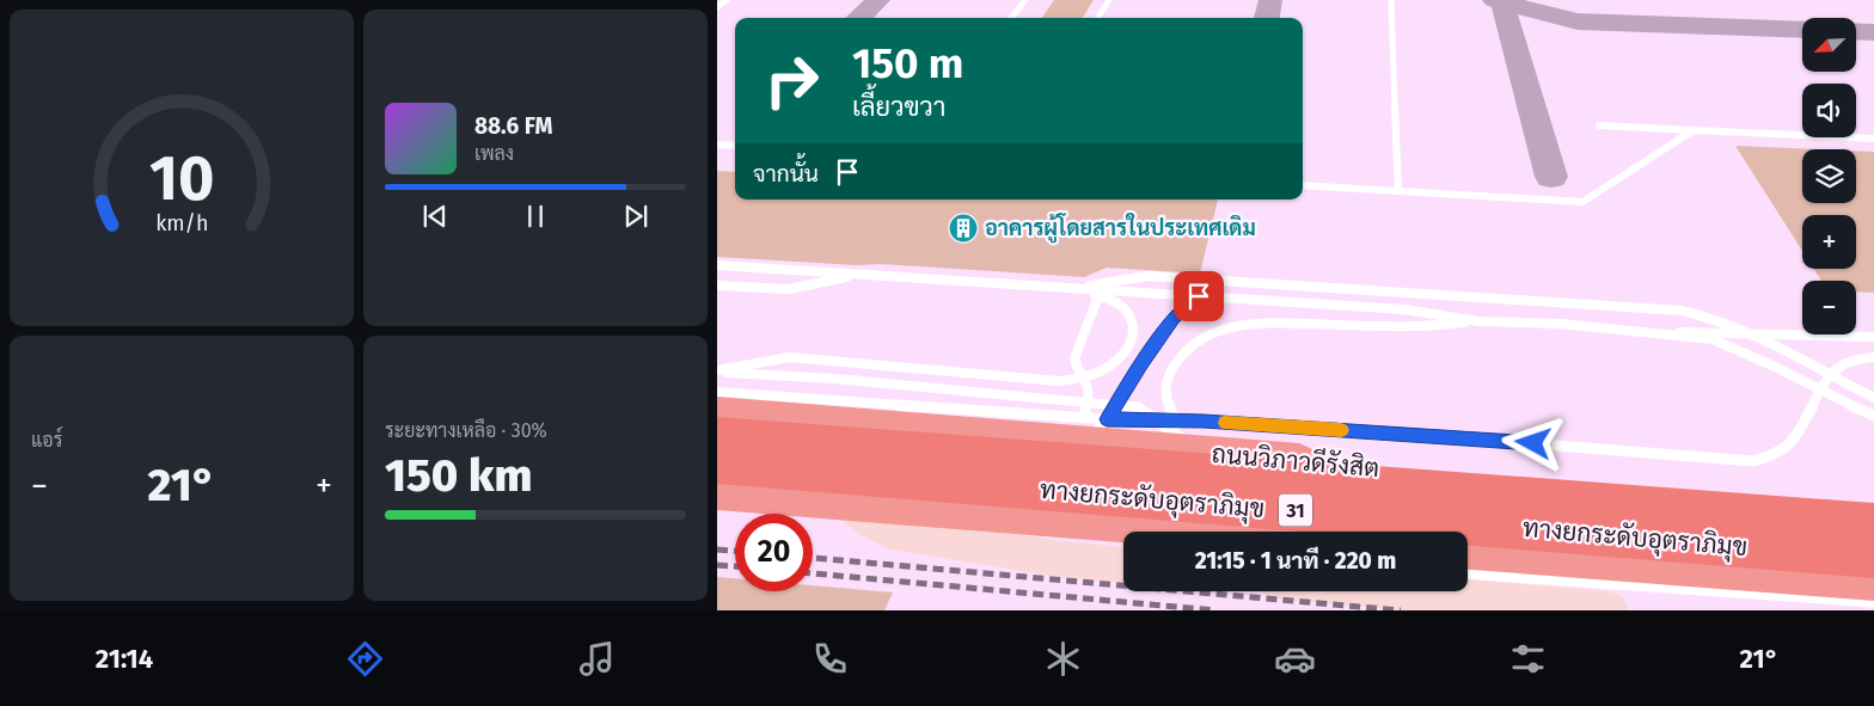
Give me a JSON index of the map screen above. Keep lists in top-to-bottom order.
{
  "streets": {
    "highway": ["ถนนวิภาวดีรังสิต", "ทางยกระดับอุตราภิมุข", "31"]
  },
  "places": {
    "building": ["อาคารผู้โดยสารในประเทศเดิม"]
  },
  "north": "bottom left",
  "page": {
    "map_buttons": ["+", "−"],
    "turn": ["150 m", "เลี้ยวขวา"],
    "song": ["88.6 FM", "เพลง"],
    "then": "จากนั้น",
    "tile": [
      "แอร์",
      ["ระยะทางเหลือ · 30%", "150 km"]
    ],
    "heat": ["−", "21°", "+"],
    "limit": "20",
    "trip": "21:15 · 1 นาที · 220 m",
    "tabs": ["21:14", "21°"],
    "gauge": ["10", "km/h"]
  }
}
